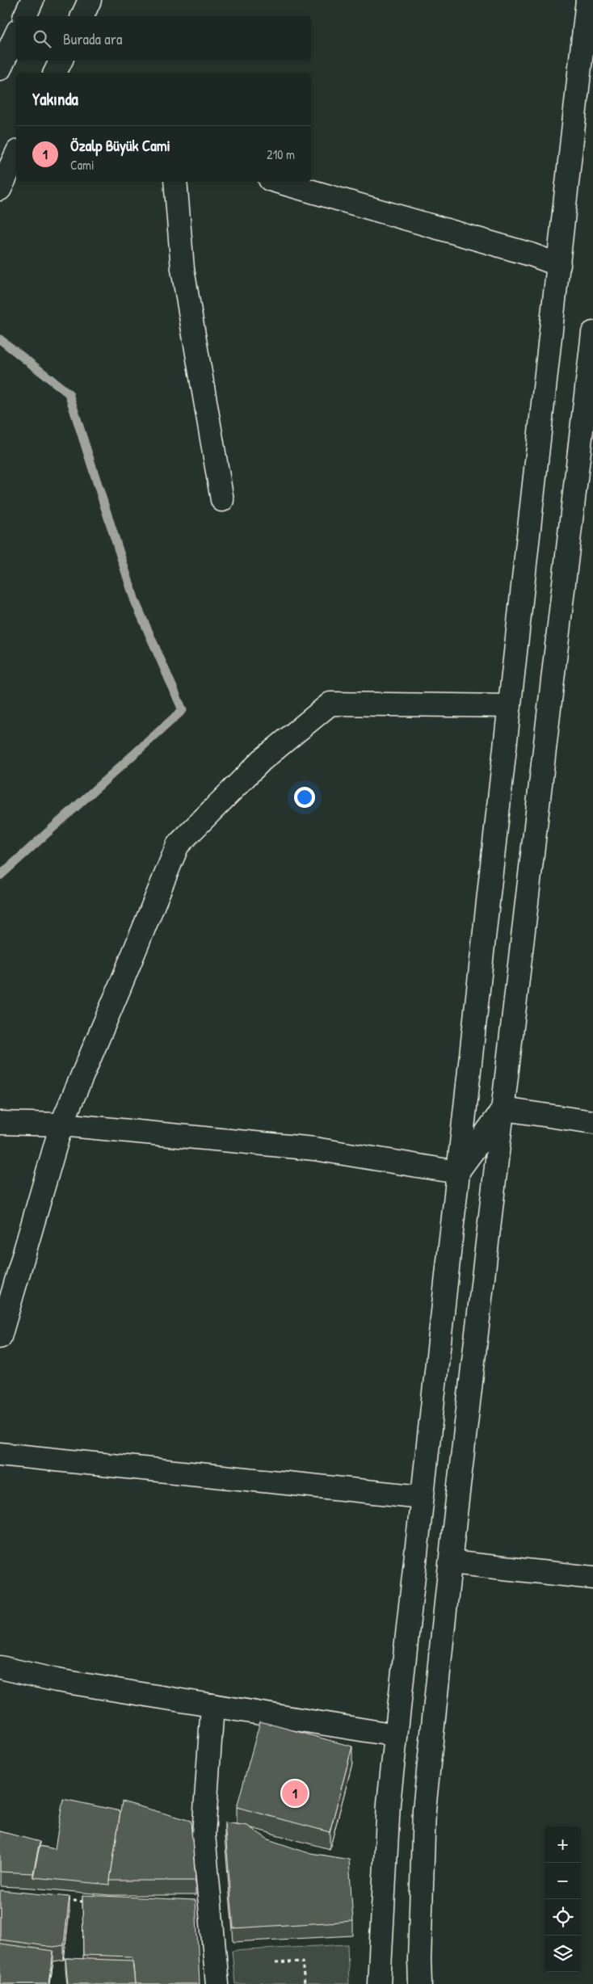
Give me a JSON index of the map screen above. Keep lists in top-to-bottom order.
{
  "page": {
    "search": "Burada ara",
    "heading": "Yakında",
    "list": [
      {
        "mark": "1",
        "name": "Özalp Büyük Cami",
        "note": "Cami",
        "value": "210 m"
      }
    ],
    "pins": "1",
    "map_buttons": ["+", "−"]
  }
}
